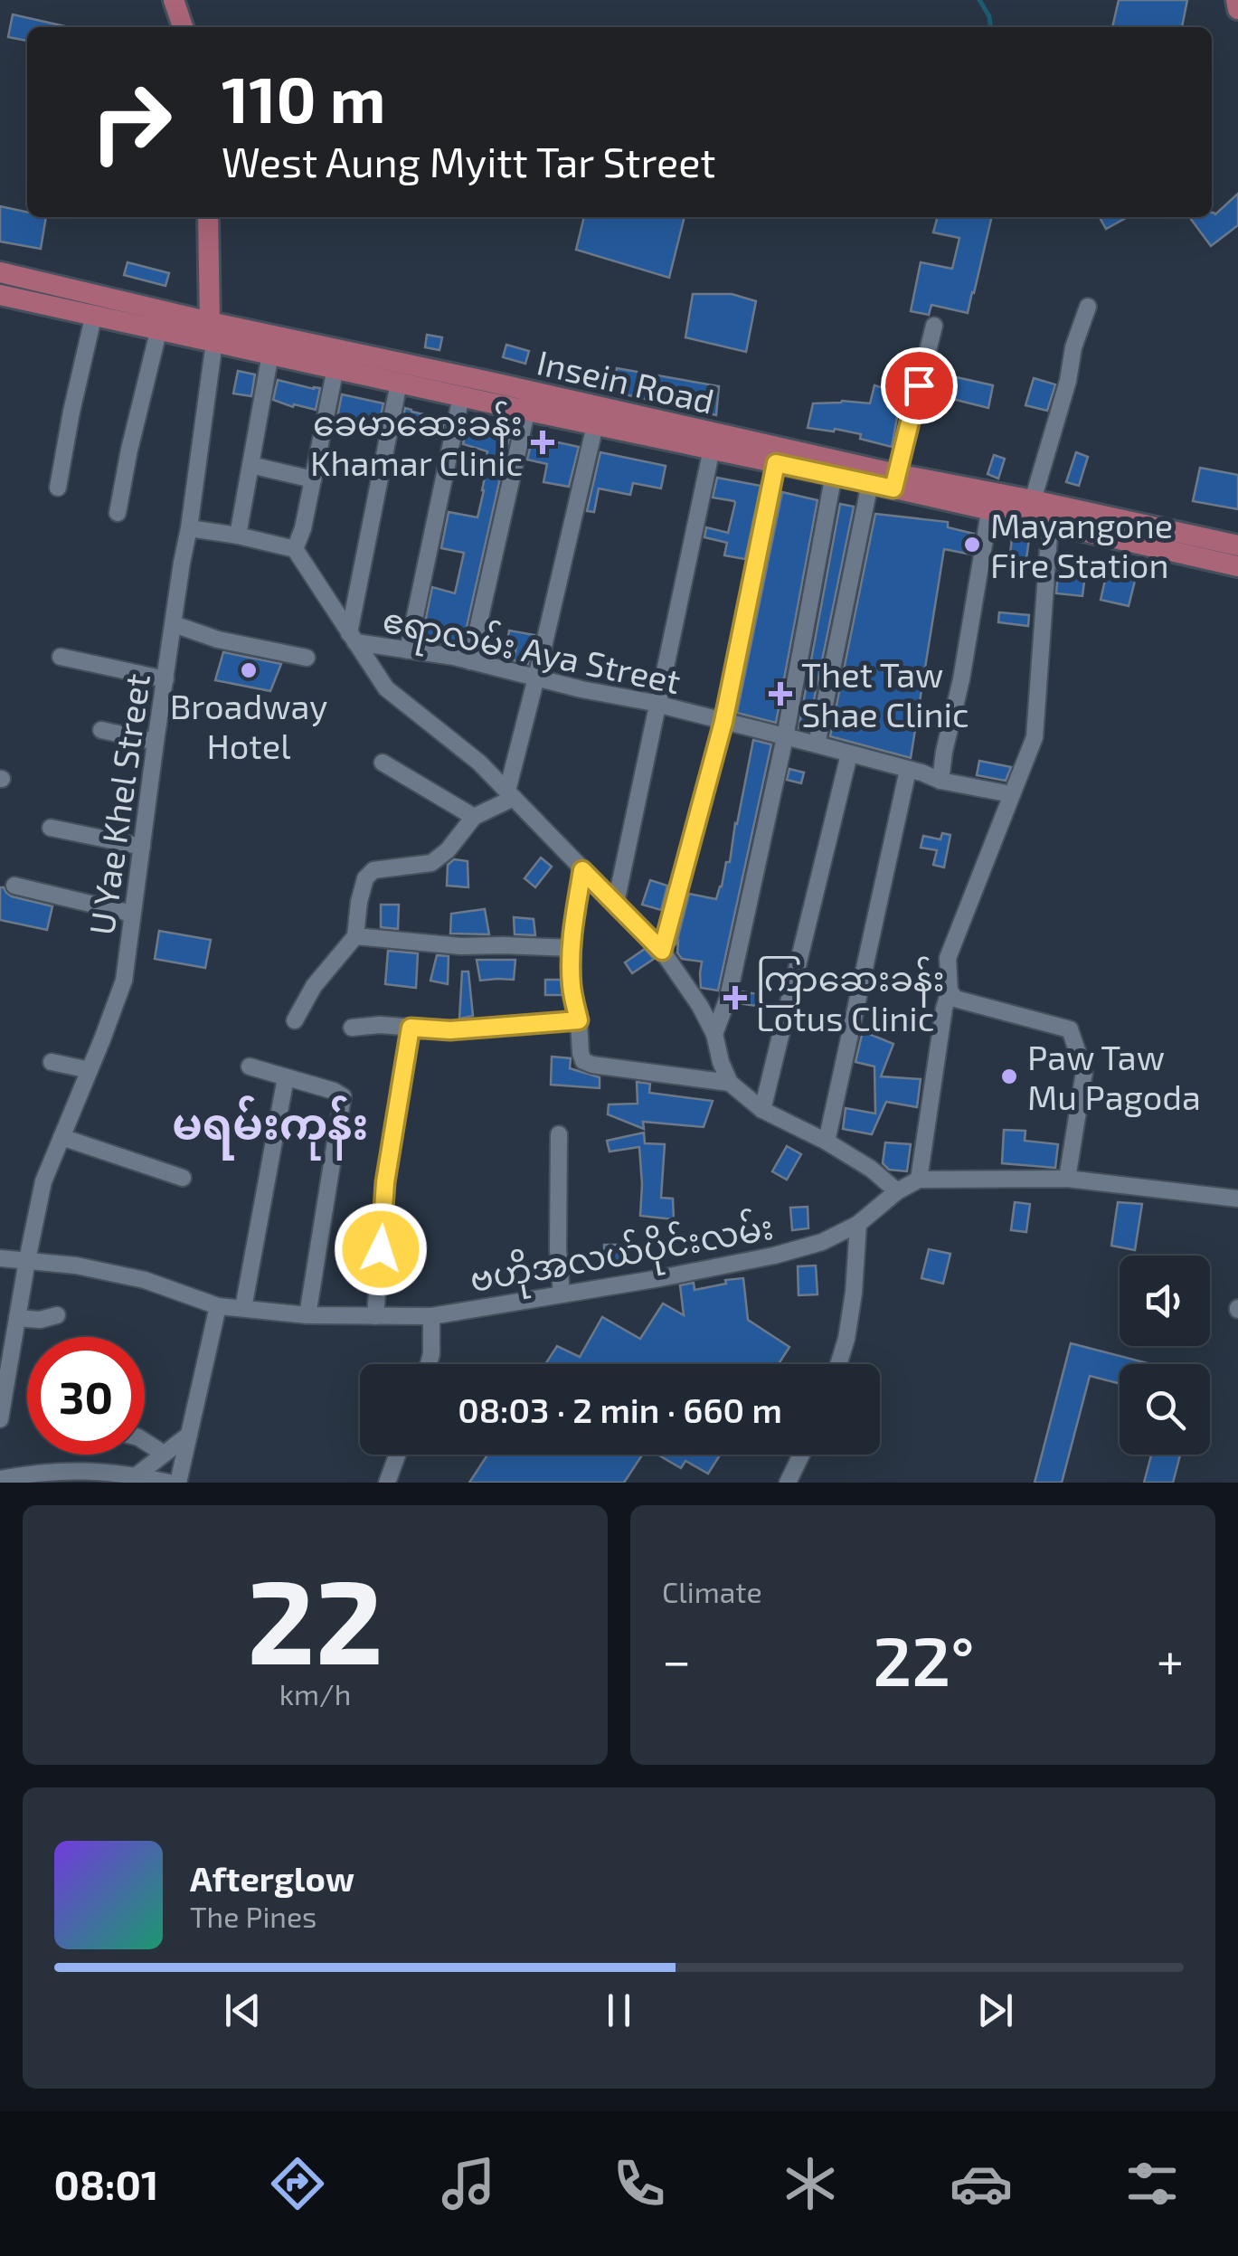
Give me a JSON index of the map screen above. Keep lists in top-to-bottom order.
{
  "streets": {
    "main road": ["Insein Road"],
    "street": ["ဧရာလမ်း Aya Street", "U Yae Khel Street", "ဗဟိုအလယ်ပိုင်းလမ်း"]
  },
  "crossings": [
    ["Insein Road", "U Yae Khel Street"],
    ["U Yae Khel Street", "ဗဟိုအလယ်ပိုင်းလမ်း"]
  ],
  "districts": ["မရမ်းကုန်း"],
  "places": {
    "health": ["ခေမာဆေးခန်း Khamar Clinic", "Thet Taw Shae Clinic", "ကြာဆေးခန်း Lotus Clinic"],
    "other": ["Mayangone Fire Station", "Broadway Hotel", "Paw Taw Mu Pagoda"]
  },
  "page": {
    "turn": ["110 m", "West Aung Myitt Tar Street"],
    "limit": "30",
    "trip": "08:03 · 2 min · 660 m",
    "tile": [
      ["22", "km/h"],
      "Climate"
    ],
    "heat": ["−", "22°", "+"],
    "song": ["Afterglow", "The Pines"],
    "tabs": "08:01"
  }
}
